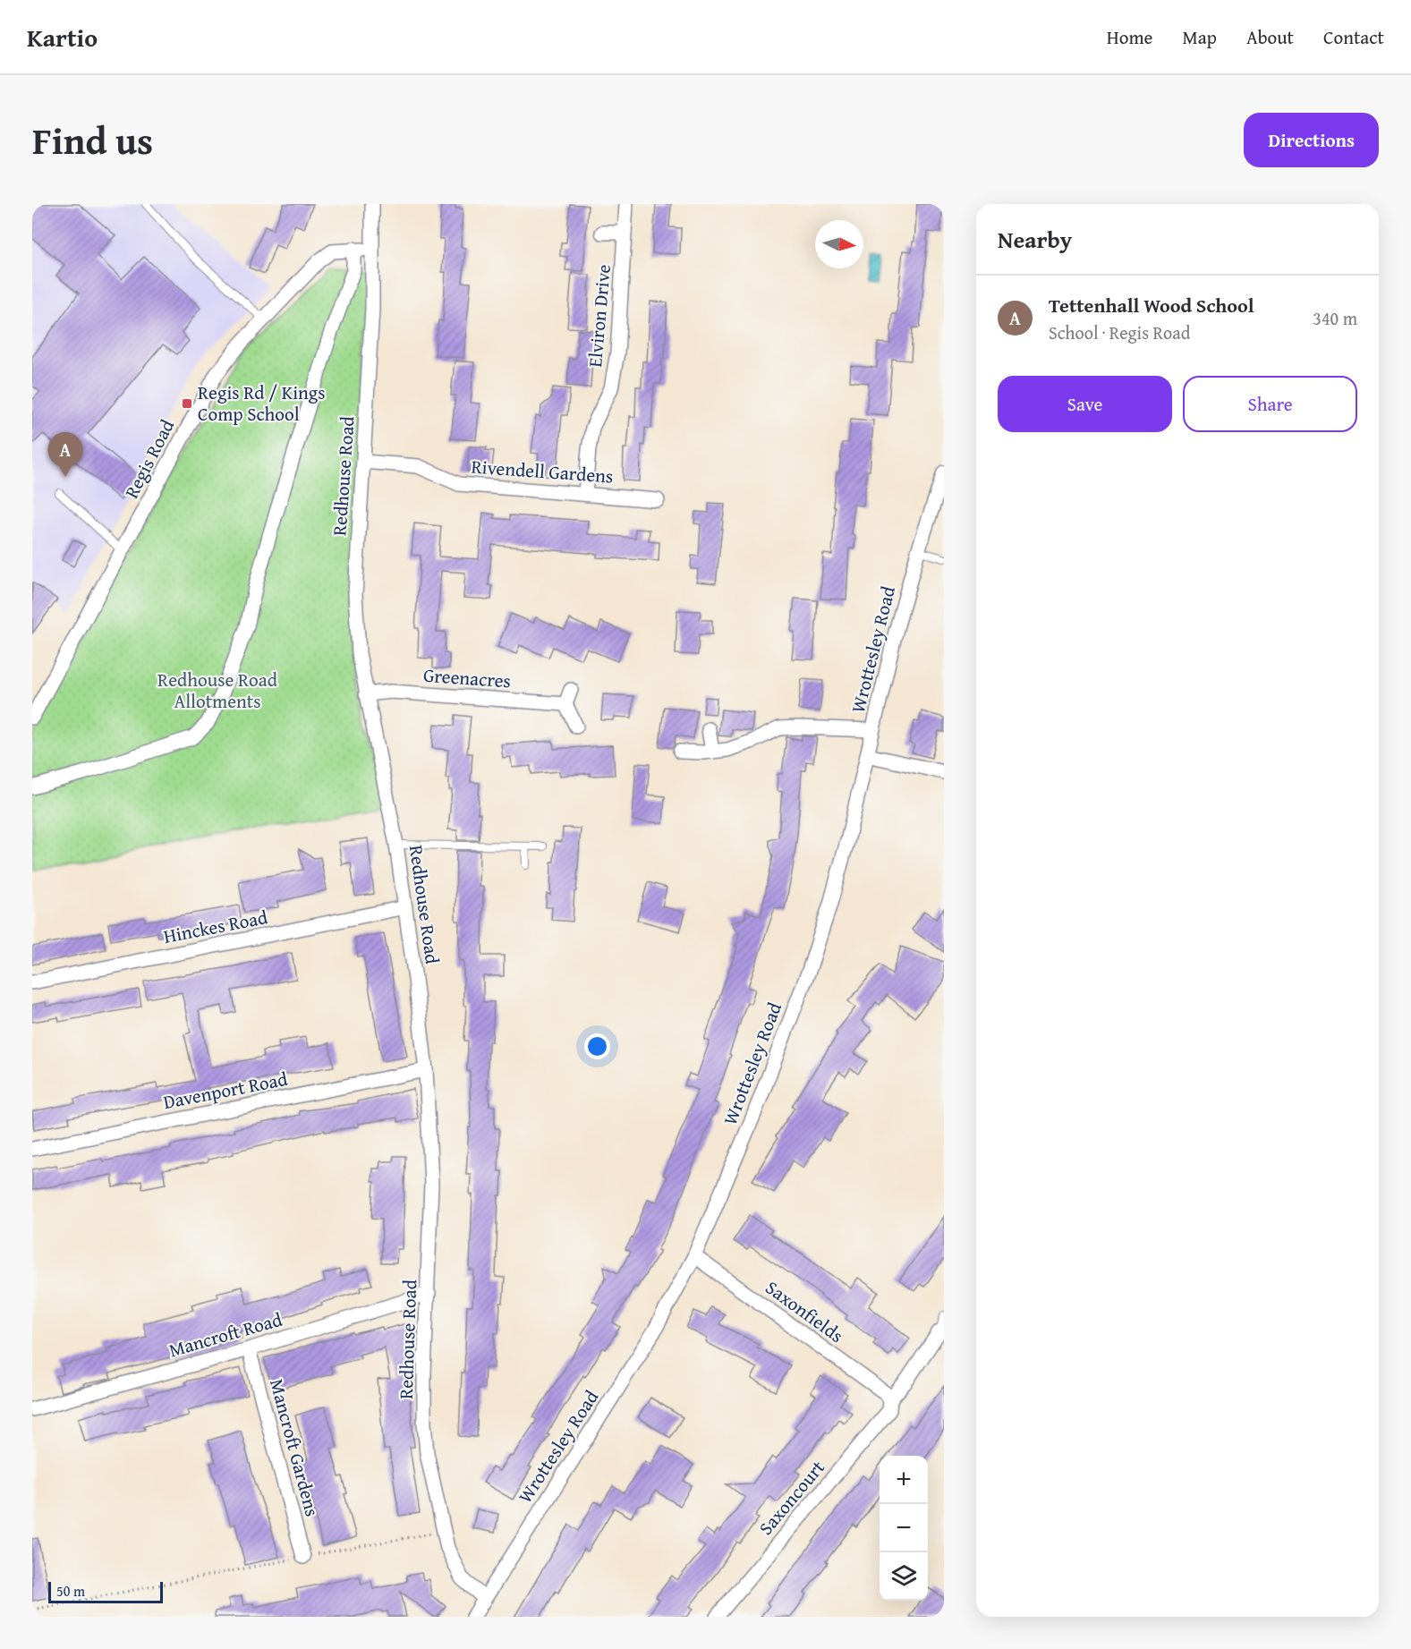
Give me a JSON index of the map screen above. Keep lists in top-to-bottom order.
{
  "streets": {
    "street": [
      "Elviron Drive",
      "Regis Road",
      "Rivendell Gardens",
      "Redhouse Road",
      "Wrottesley Road",
      "Greenacres",
      "Hinckes Road",
      "Davenport Road",
      "Saxonfields",
      "Mancroft Road",
      "Mancroft Gardens",
      "Saxoncourt"
    ]
  },
  "crossings": [
    ["Elviron Drive", "Rivendell Gardens"],
    ["Regis Road", "Redhouse Road"],
    ["Rivendell Gardens", "Redhouse Road"],
    ["Redhouse Road", "Wrottesley Road"],
    ["Redhouse Road", "Greenacres"],
    ["Redhouse Road", "Hinckes Road"],
    ["Redhouse Road", "Davenport Road"],
    ["Redhouse Road", "Mancroft Road"],
    ["Wrottesley Road", "Saxonfields"],
    ["Saxonfields", "Saxoncourt"],
    ["Mancroft Road", "Mancroft Gardens"]
  ],
  "parks": ["Redhouse Road Allotments"],
  "places": {
    "transit": ["Regis Rd / Kings Comp School"]
  },
  "scale_bar": "50 m",
  "north": "right",
  "page": {
    "header": "Kartio",
    "nav": [
      "Home",
      "Map",
      "About",
      "Contact"
    ],
    "title": "Find us",
    "buttons": [
      "Directions",
      ["Save", "Share"]
    ],
    "heading": "Nearby",
    "list": [
      {
        "mark": "A",
        "name": "Tettenhall Wood School",
        "note": "School · Regis Road",
        "value": "340 m"
      }
    ],
    "pins": "A",
    "map_buttons": ["+", "−"],
    "scale": "50 m"
  }
}
